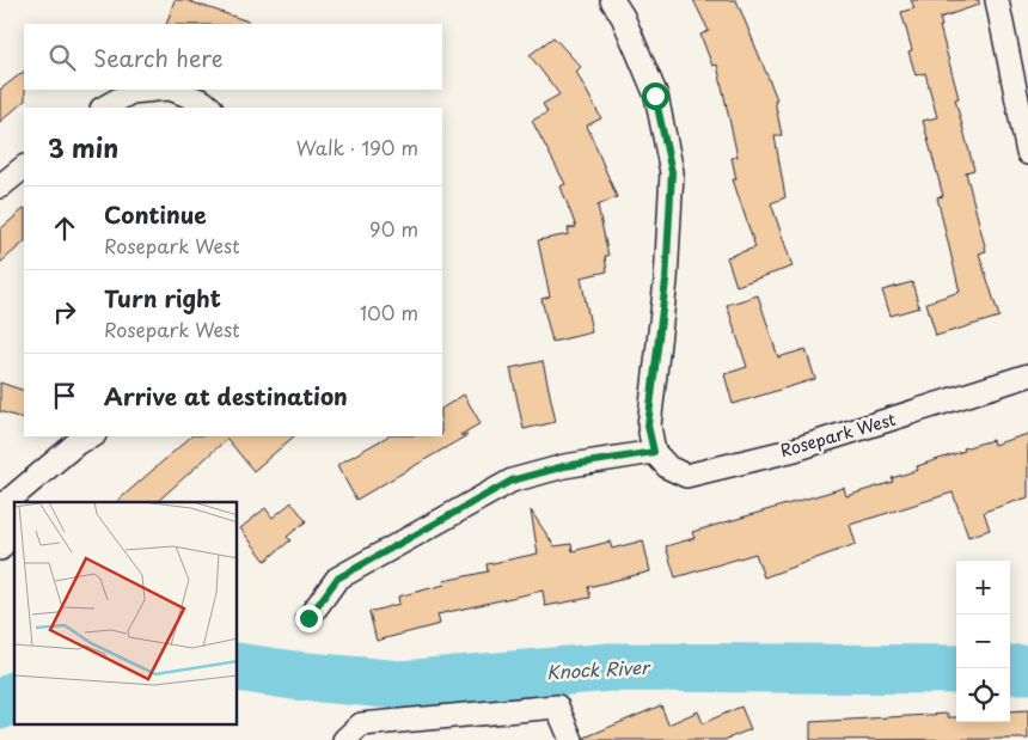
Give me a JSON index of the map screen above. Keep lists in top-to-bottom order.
{
  "streets": {
    "street": ["Rosepark West"]
  },
  "water": ["Knock River"],
  "page": {
    "search": "Search here",
    "heading": ["3 min", "Walk · 190 m"],
    "list": [
      ["Continue", "Rosepark West", "90 m"],
      ["Turn right", "Rosepark West", "100 m"],
      "Arrive at destination"
    ],
    "map_buttons": ["+", "−"]
  }
}
